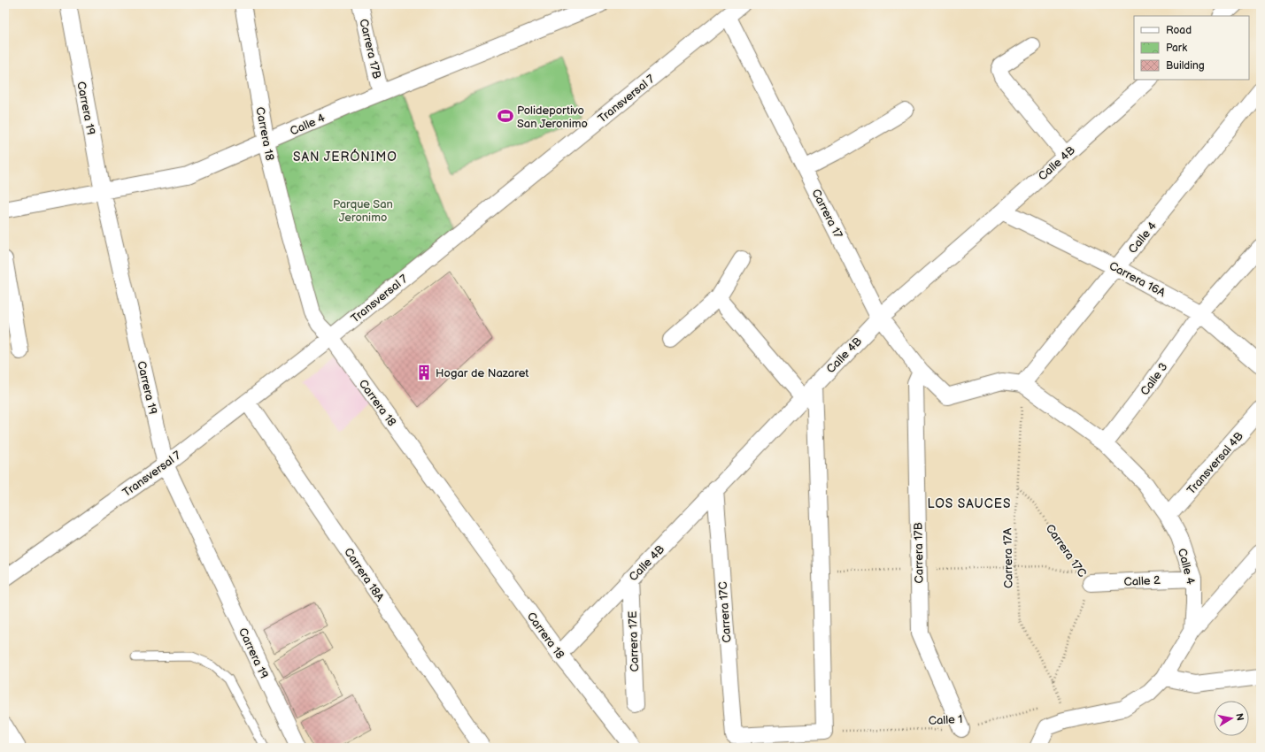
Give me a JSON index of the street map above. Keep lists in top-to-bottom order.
{
  "streets": {
    "street": [
      "Carrera 17B",
      "Transversal 7",
      "Carrera 19",
      "Calle 4",
      "Carrera 18",
      "Calle 4B",
      "Carrera 17",
      "Carrera 16A",
      "Calle 3",
      "Transversal 4B",
      "Carrera 17C",
      "Carrera 18A",
      "Calle 2",
      "Carrera 17E"
    ],
    "path": ["Carrera 17A", "Calle 1"]
  },
  "crossings": [
    ["Carrera 17B", "Calle 4"],
    ["Carrera 17B", "Carrera 17"],
    ["Carrera 17B", "Calle 1"],
    ["Transversal 7", "Carrera 19"],
    ["Transversal 7", "Carrera 18"],
    ["Transversal 7", "Carrera 17"],
    ["Transversal 7", "Carrera 18A"],
    ["Carrera 19", "Calle 4"],
    ["Calle 4", "Carrera 18"],
    ["Calle 4", "Carrera 17"],
    ["Calle 4", "Carrera 16A"],
    ["Calle 4", "Calle 3"],
    ["Calle 4", "Transversal 4B"],
    ["Calle 4", "Carrera 17A"],
    ["Calle 4", "Calle 2"],
    ["Calle 4", "Calle 1"],
    ["Carrera 18", "Calle 4B"],
    ["Calle 4B", "Carrera 17"],
    ["Calle 4B", "Carrera 16A"],
    ["Calle 4B", "Carrera 17C"],
    ["Calle 4B", "Carrera 17E"],
    ["Carrera 16A", "Calle 3"],
    ["Carrera 17C", "Carrera 17A"],
    ["Carrera 17C", "Calle 2"],
    ["Carrera 17C", "Calle 1"],
    ["Carrera 17A", "Calle 1"]
  ],
  "districts": ["SAN JERÓNIMO", "LOS SAUCES"],
  "parks": ["Parque San Jeronimo"],
  "places": {
    "sports": ["Polideportivo San Jeronimo"],
    "building": ["Hogar de Nazaret"]
  },
  "legend": ["Road", "Park", "Building"],
  "north": "right"
}
